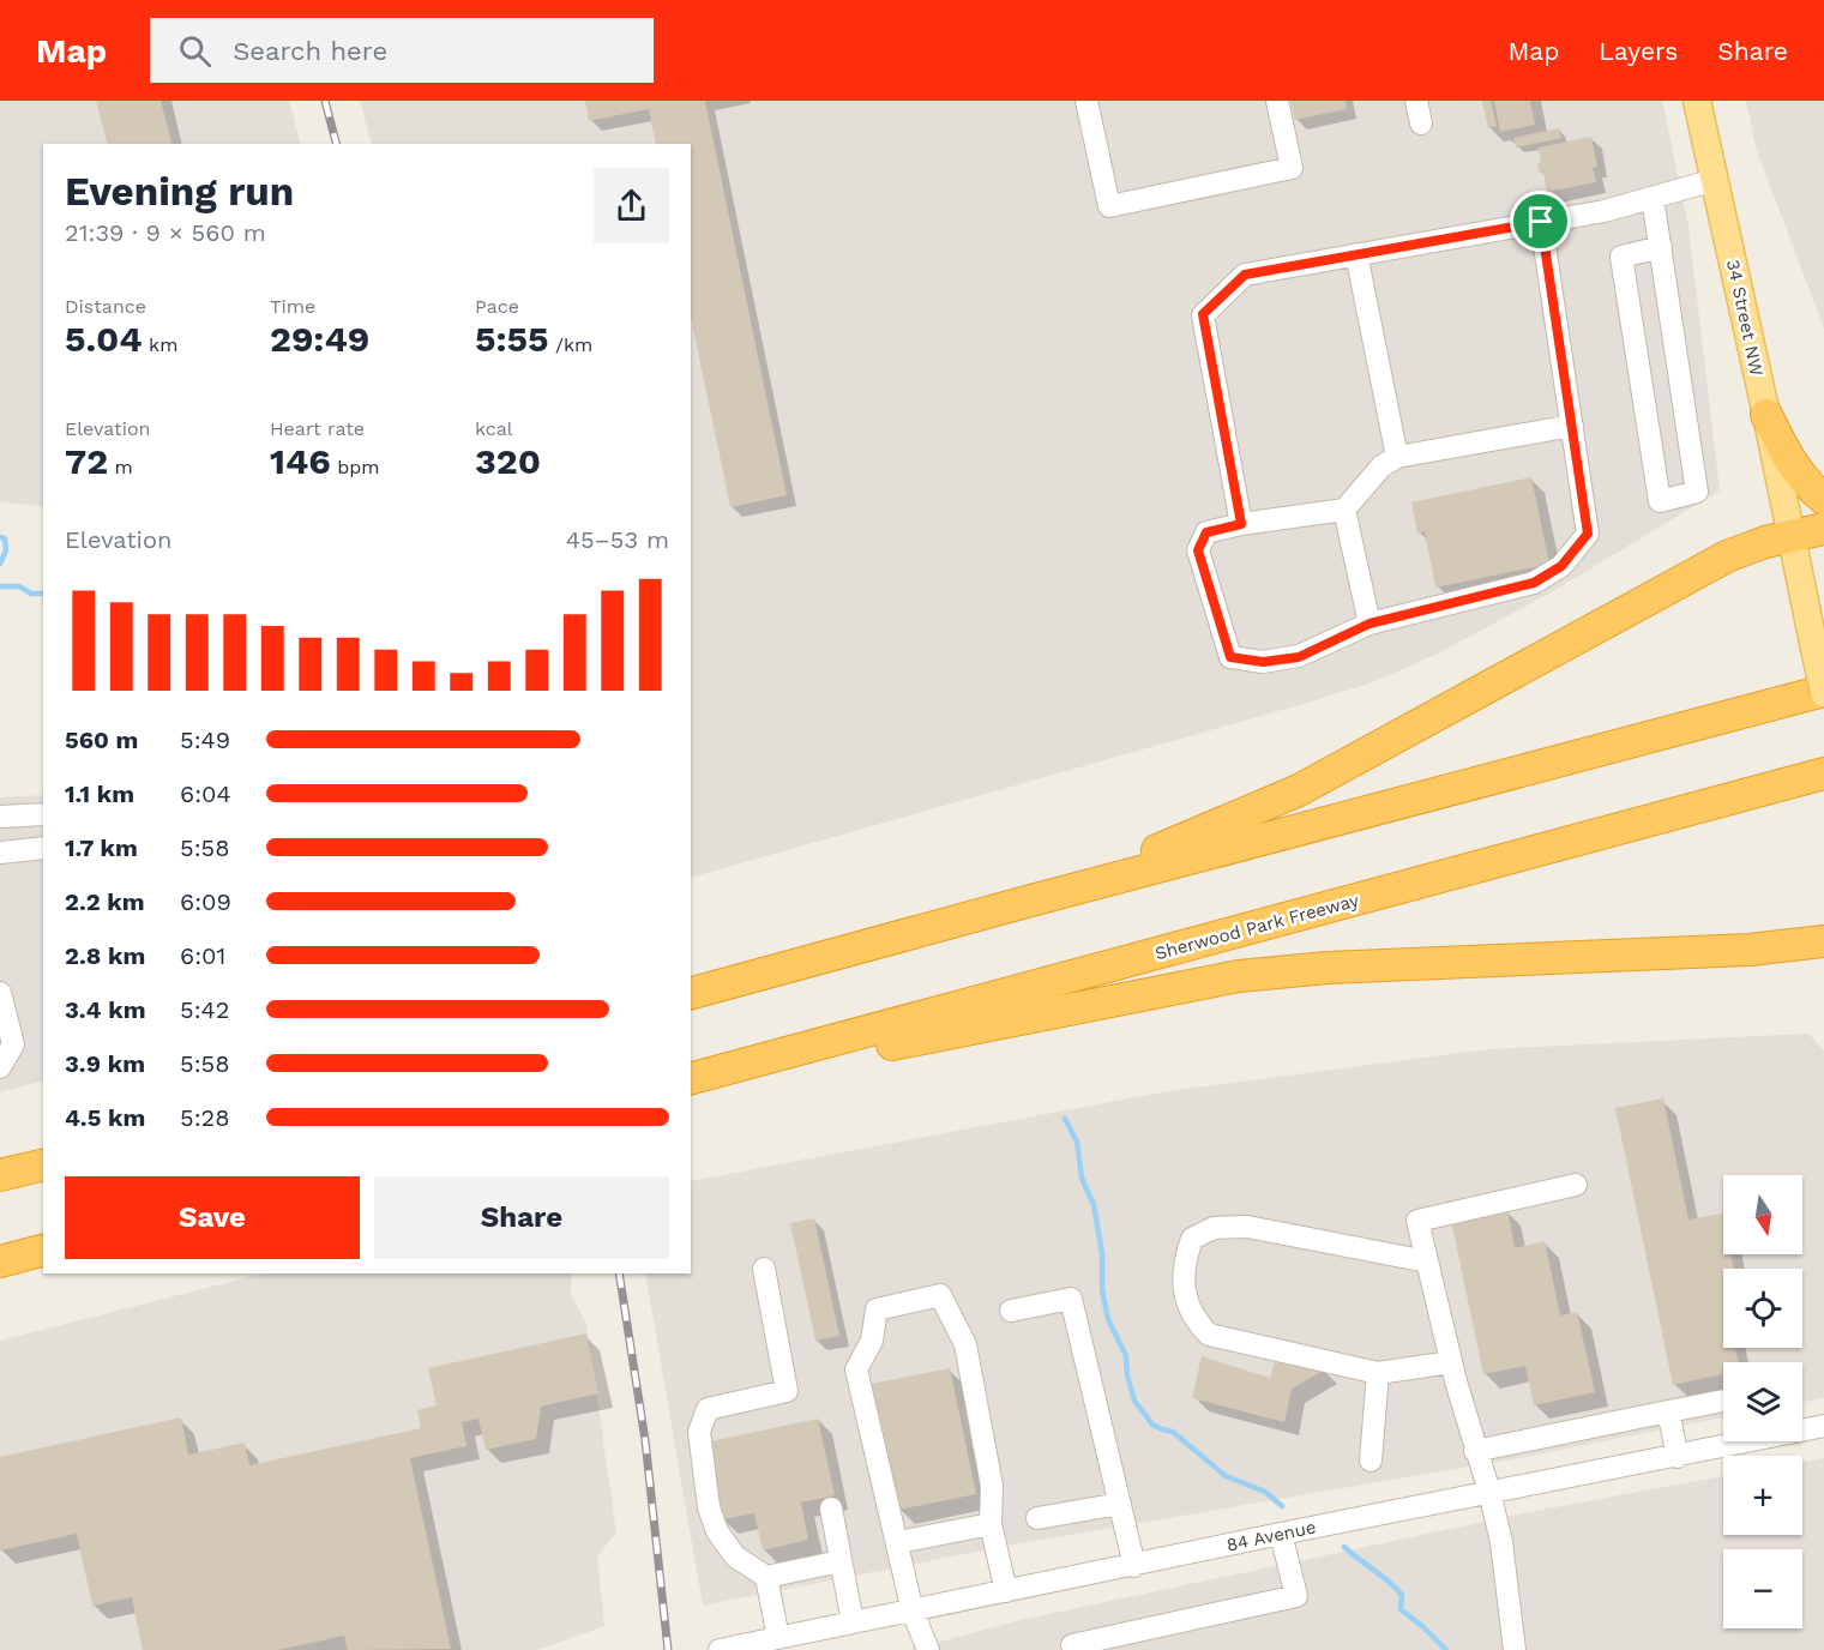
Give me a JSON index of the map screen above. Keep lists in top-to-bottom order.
{
  "streets": {
    "highway": ["Sherwood Park Freeway"],
    "main road": ["34 Street NW"],
    "street": ["84 Avenue"]
  },
  "north": "bottom",
  "page": {
    "header": "Map",
    "search": "Search here",
    "nav": ["Map", "Layers", "Share"],
    "heading": ["Evening run", "21:39 · 9 × 560 m"],
    "stats": [
      ["Distance", "5.04 km"],
      ["Time", "29:49"],
      ["Pace", "5:55 /km"],
      ["Elevation", "72 m"],
      ["Heart rate", "146 bpm"],
      ["kcal", "320"]
    ],
    "chart": ["Elevation", "45–53 m"],
    "list": [
      {
        "name": "560 m",
        "note": "5:49"
      },
      {
        "name": "1.1 km",
        "note": "6:04"
      },
      {
        "name": "1.7 km",
        "note": "5:58"
      },
      {
        "name": "2.2 km",
        "note": "6:09"
      },
      {
        "name": "2.8 km",
        "note": "6:01"
      },
      {
        "name": "3.4 km",
        "note": "5:42"
      },
      {
        "name": "3.9 km",
        "note": "5:58"
      },
      {
        "name": "4.5 km",
        "note": "5:28"
      }
    ],
    "buttons": ["Save", "Share"],
    "map_buttons": ["+", "−"]
  }
}
